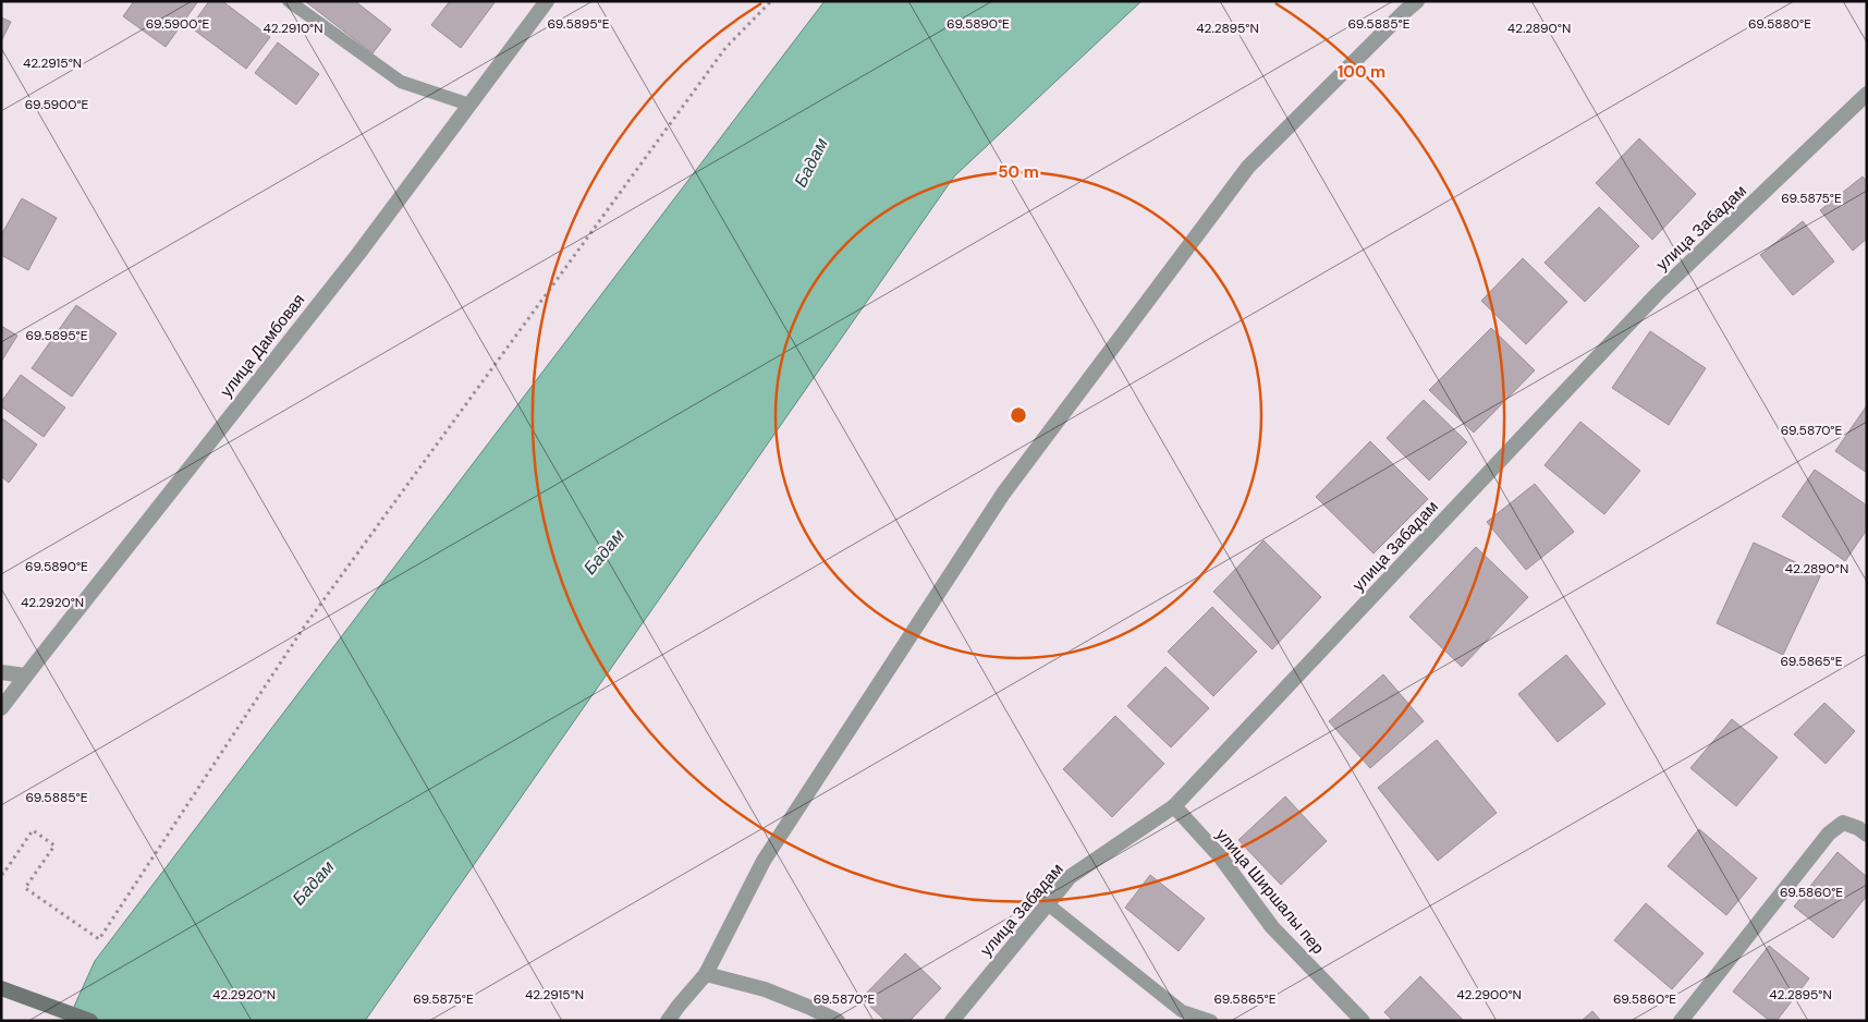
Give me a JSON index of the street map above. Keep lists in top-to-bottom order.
{
  "streets": {
    "street": ["улица Забадам", "улица Дамбовая", "улица Ширшалы пер"]
  },
  "crossings": [
    ["улица Забадам", "улица Ширшалы пер"]
  ],
  "water": ["Бадам"],
  "coordinates": [
    "69.5895°E",
    "69.5890°E",
    "69.5880°E",
    "69.5900°E",
    "69.5885°E",
    "42.2910°N",
    "42.2895°N",
    "42.2890°N",
    "42.2915°N",
    "69.5875°E",
    "69.5870°E",
    "42.2920°N",
    "69.5865°E",
    "69.5860°E",
    "42.2900°N"
  ],
  "rings": ["100 m", "50 m"]
}
